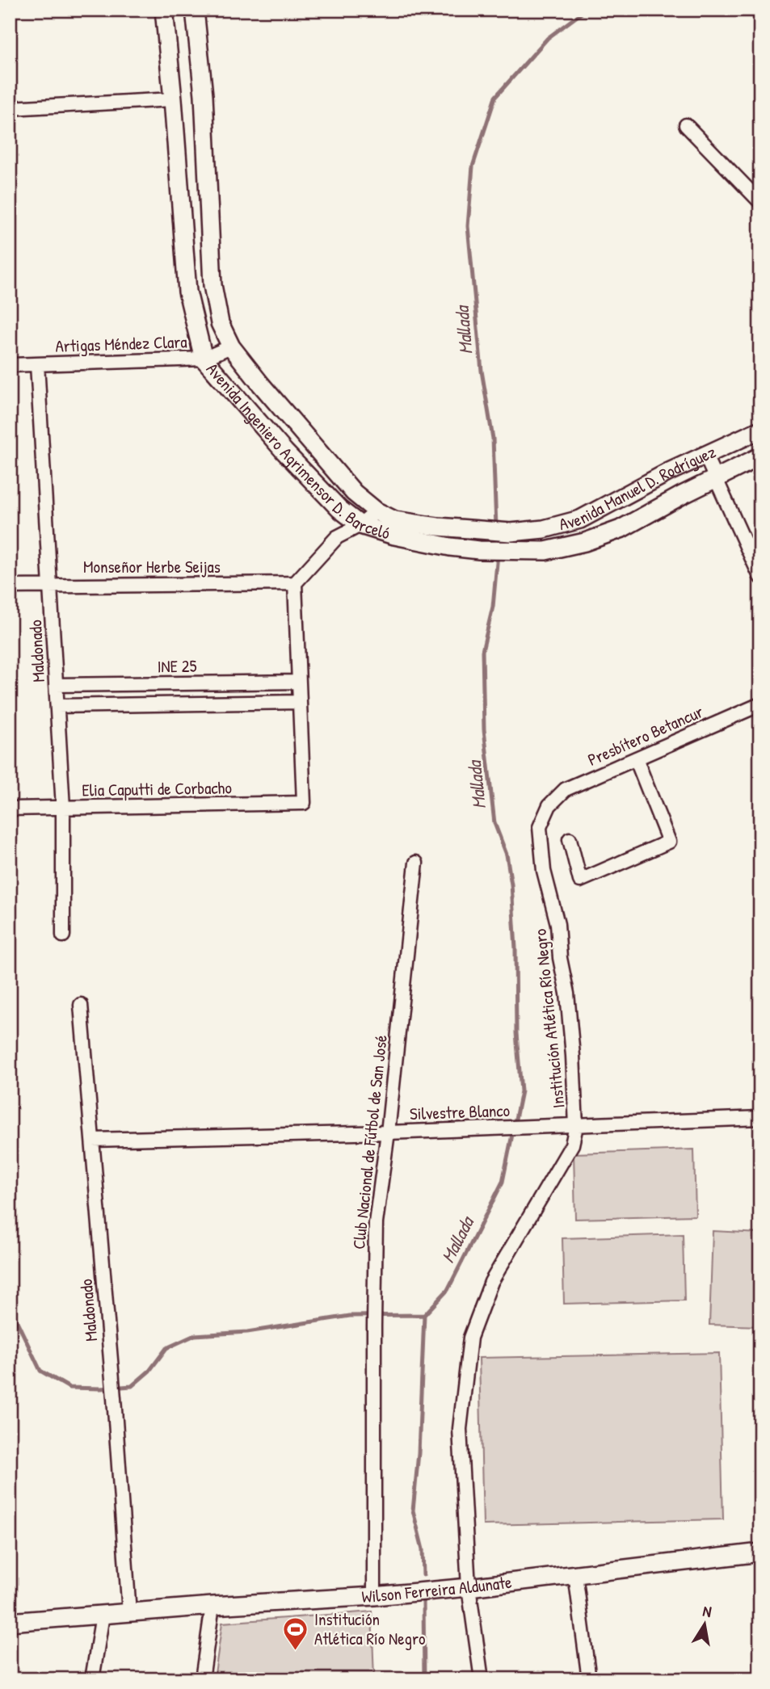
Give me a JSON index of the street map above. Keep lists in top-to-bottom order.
{
  "streets": {
    "street": [
      "Artigas Méndez Clara",
      "Avenida Ingeniero Agrimensor D. Barceló",
      "Avenida Manuel D. Rodríguez",
      "Monseñor Herbe Seijas",
      "Maldonado",
      "INE 25",
      "Presbítero Betancur",
      "Elia Caputti de Corbacho",
      "Institución Atlética Río Negro",
      "Silvestre Blanco",
      "Club Nacional de Fútbol de San José",
      "Wilson Ferreira Aldunate"
    ]
  },
  "crossings": [
    ["Artigas Méndez Clara", "Avenida Ingeniero Agrimensor D. Barceló"],
    ["Artigas Méndez Clara", "Maldonado"],
    ["Avenida Ingeniero Agrimensor D. Barceló", "Avenida Manuel D. Rodríguez"],
    ["Monseñor Herbe Seijas", "Maldonado"],
    ["Maldonado", "INE 25"],
    ["Maldonado", "Elia Caputti de Corbacho"],
    ["Maldonado", "Silvestre Blanco"],
    ["Maldonado", "Wilson Ferreira Aldunate"],
    ["Presbítero Betancur", "Institución Atlética Río Negro"],
    ["Institución Atlética Río Negro", "Silvestre Blanco"],
    ["Institución Atlética Río Negro", "Wilson Ferreira Aldunate"],
    ["Silvestre Blanco", "Club Nacional de Fútbol de San José"],
    ["Club Nacional de Fútbol de San José", "Wilson Ferreira Aldunate"]
  ],
  "water": ["Mallada"],
  "places": {
    "sports": ["Institución Atlética Río Negro"]
  },
  "north": "top"
}
